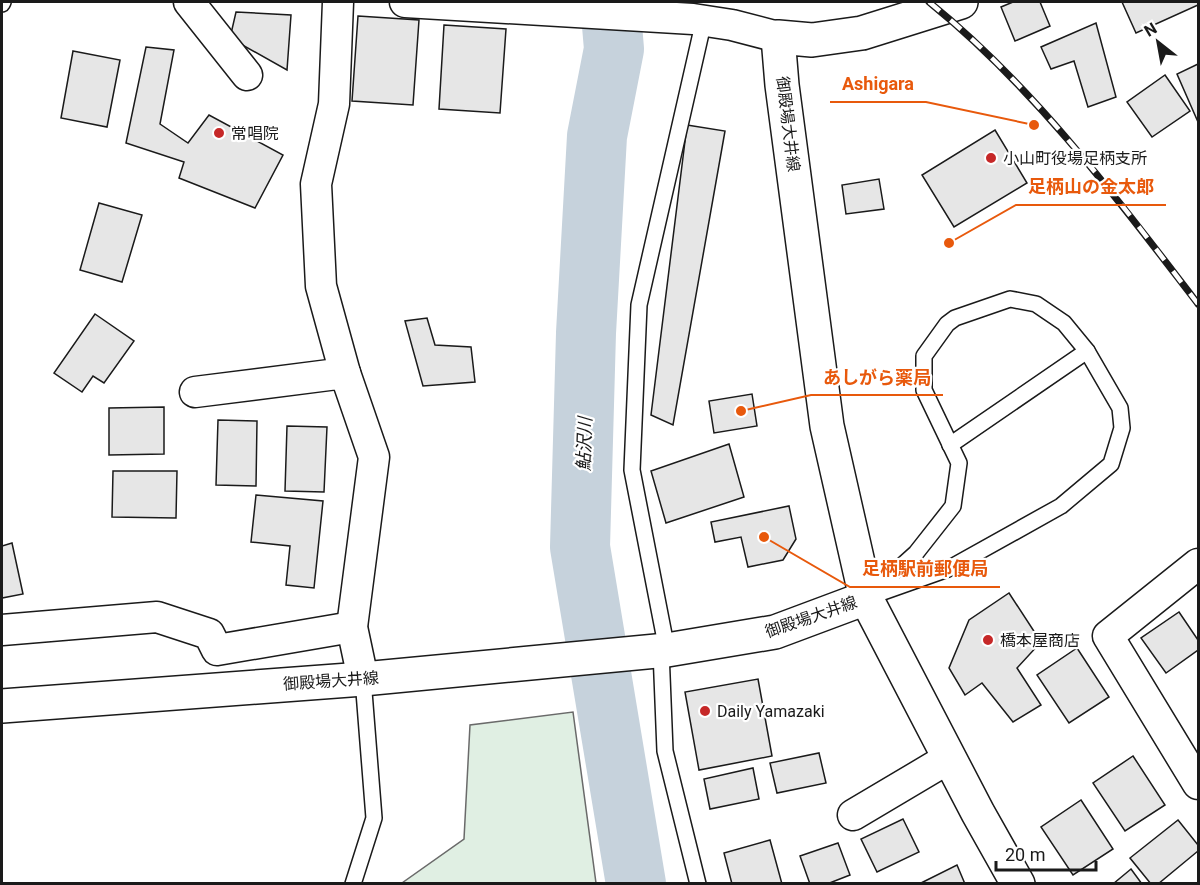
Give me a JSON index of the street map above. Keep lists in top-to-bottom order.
{
  "streets": {
    "main road": ["御殿場大井線"]
  },
  "water": ["鮎沢川"],
  "places": [
    "Ashigara",
    "常唱院",
    "小山町役場足柄支所",
    "足柄山の金太郎",
    "あしがら薬局",
    "足柄駅前郵便局",
    "橋本屋商店",
    "Daily Yamazaki"
  ],
  "scale_bar": "20 m",
  "north": "top left"
}
